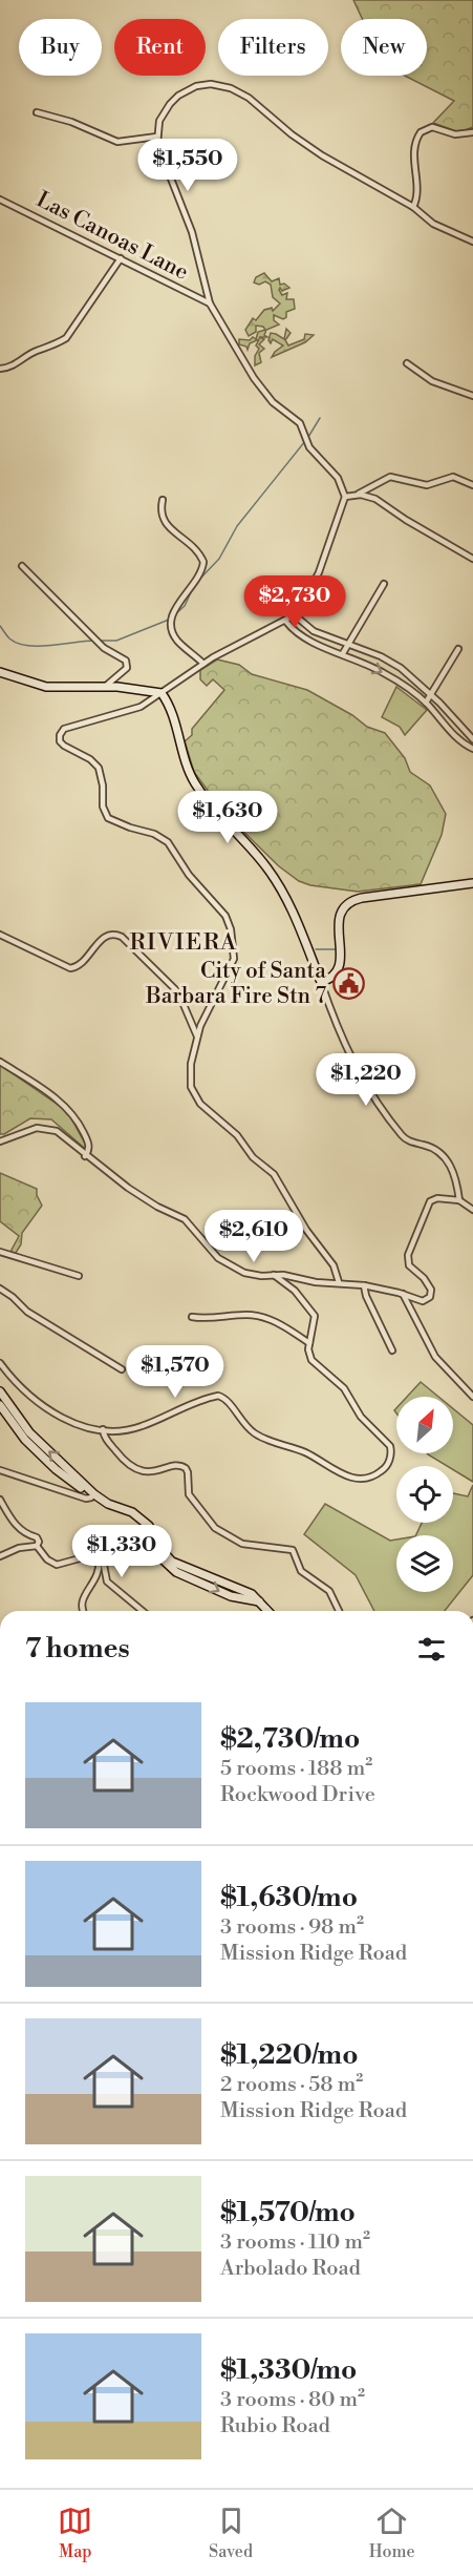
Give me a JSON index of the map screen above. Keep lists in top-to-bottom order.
{
  "streets": {
    "street": ["Las Canoas Lane"]
  },
  "districts": ["RIVIERA"],
  "places": {
    "public building": ["City of Santa Barbara Fire Stn 7"]
  },
  "north": "top right",
  "page": {
    "chip": [
      "Buy",
      "Rent",
      "Filters",
      "New"
    ],
    "price": [
      "$1,550",
      "$2,730",
      "$1,630",
      "$1,220",
      "$2,610",
      "$1,570",
      "$1,330"
    ],
    "heading": "7 homes",
    "list": [
      {
        "name": "$2,730/mo",
        "note": "5 rooms · 188 m² · Rockwood Drive"
      },
      {
        "name": "$1,630/mo",
        "note": "3 rooms · 98 m² · Mission Ridge Road"
      },
      {
        "name": "$1,220/mo",
        "note": "2 rooms · 58 m² · Mission Ridge Road"
      },
      {
        "name": "$1,570/mo",
        "note": "3 rooms · 110 m² · Arbolado Road"
      },
      {
        "name": "$1,330/mo",
        "note": "3 rooms · 80 m² · Rubio Road"
      }
    ],
    "tabs": ["Map", "Saved", "Home"]
  }
}
